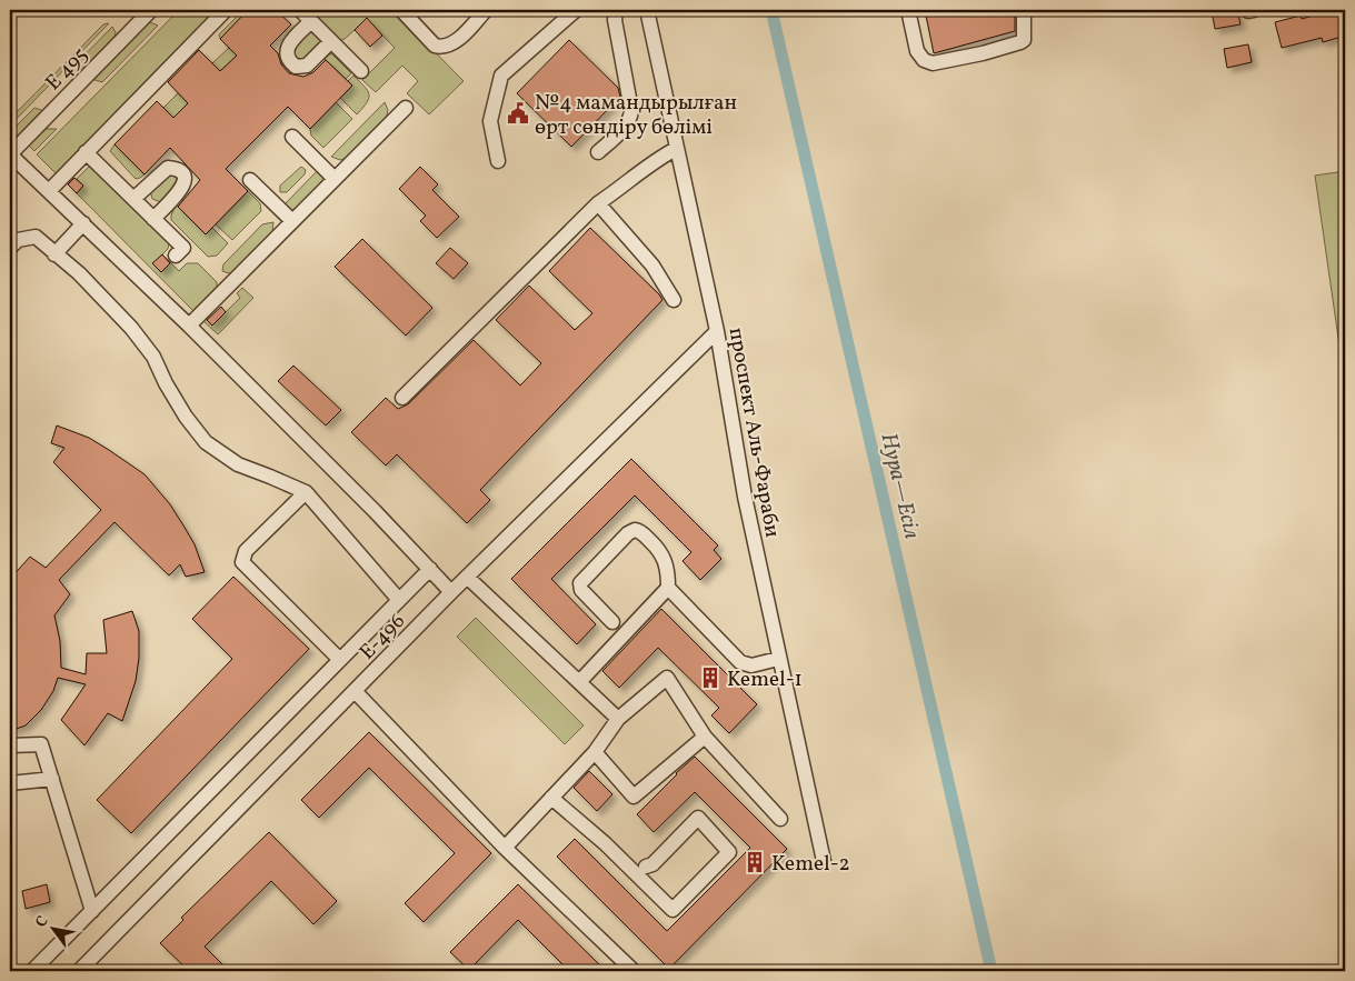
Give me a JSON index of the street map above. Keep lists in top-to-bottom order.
{
  "streets": {
    "street": ["E 495", "проспект Аль-Фараби", "E-496"]
  },
  "crossings": [
    ["проспект Аль-Фараби", "E-496"]
  ],
  "water": ["Нура—Есіл"],
  "places": {
    "public building": ["№4 мамандырылған өрт сөндіру бөлімі"],
    "building": ["Kemel-1", "Kemel-2"]
  },
  "north": "top left"
}
